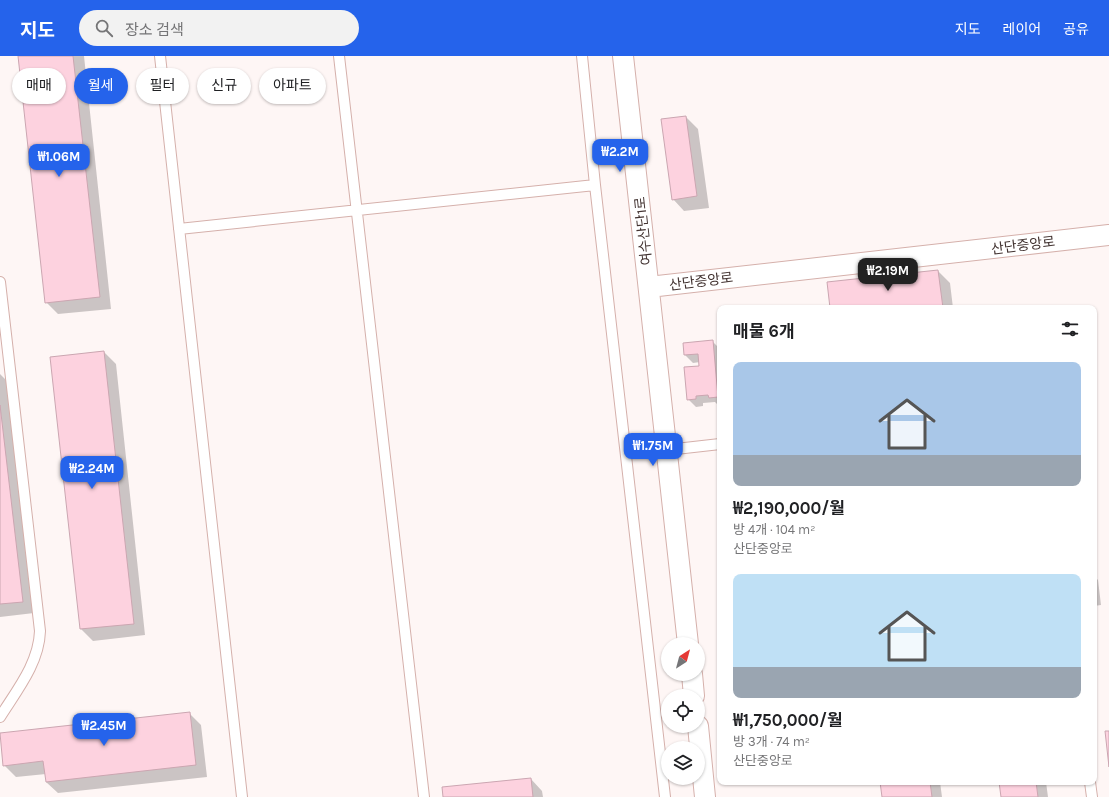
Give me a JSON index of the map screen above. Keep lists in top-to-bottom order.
{
  "streets": {
    "street": ["여수산단1로", "산단중앙로"]
  },
  "crossings": [
    ["여수산단1로", "산단중앙로"]
  ],
  "north": "top right",
  "page": {
    "header": "지도",
    "search": "장소 검색",
    "nav": ["지도", "레이어", "공유"],
    "chip": [
      "매매",
      "월세",
      "필터",
      "신규",
      "아파트"
    ],
    "price": [
      "₩2.2M",
      "₩1.06M",
      "₩2.19M",
      "₩1.75M",
      "₩2.24M",
      "₩2.45M"
    ],
    "heading": "매물 6개",
    "list": [
      {
        "name": "₩2,190,000/월",
        "note": "방 4개 · 104 m² · 산단중앙로"
      },
      {
        "name": "₩1,750,000/월",
        "note": "방 3개 · 74 m² · 산단중앙로"
      }
    ]
  }
}
